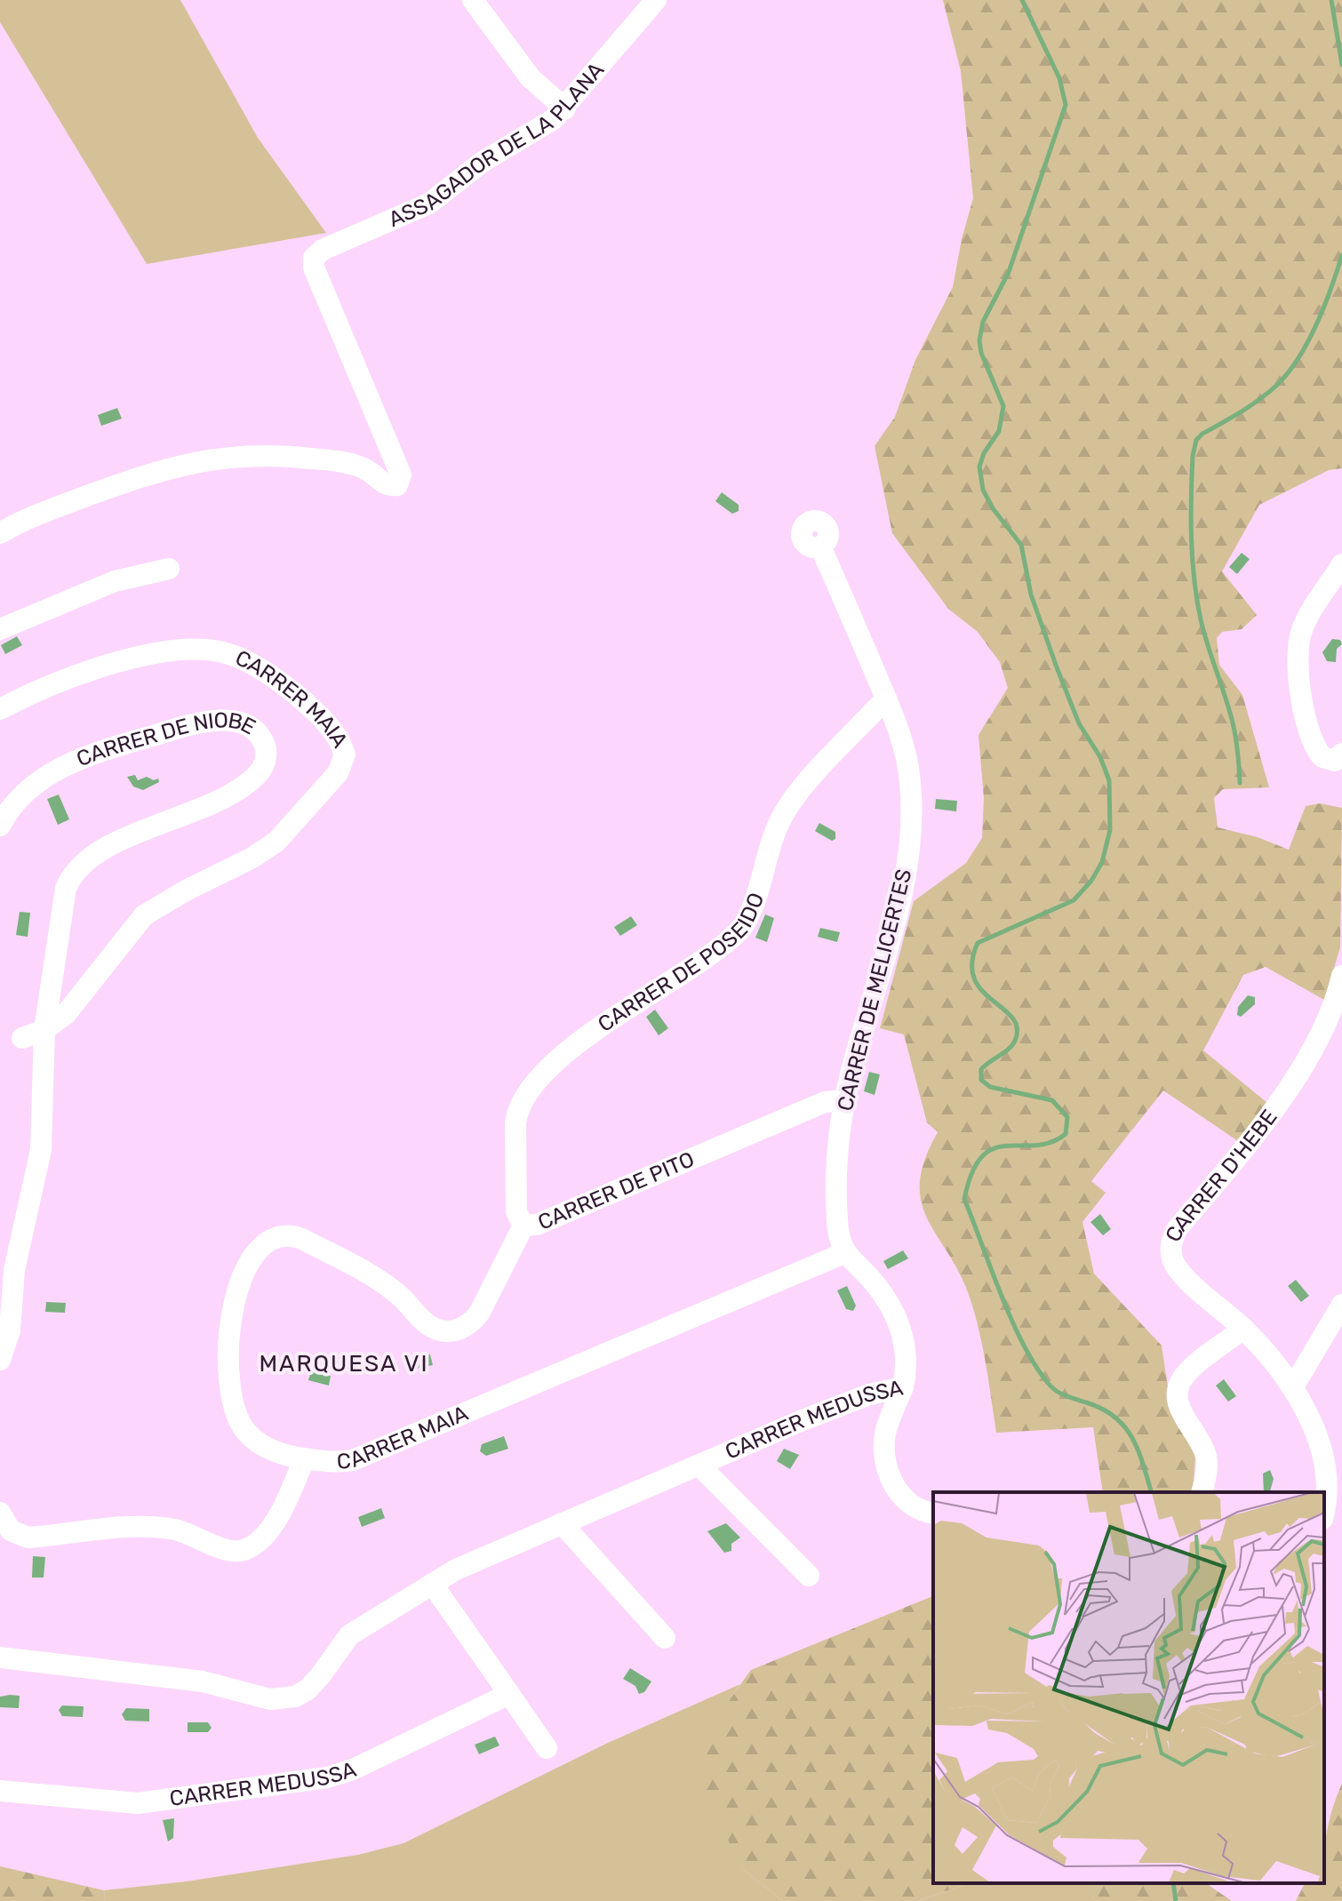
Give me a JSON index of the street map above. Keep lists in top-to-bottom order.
{
  "streets": {
    "street": [
      "ASSAGADOR DE LA PLANA",
      "CARRER MAIA",
      "CARRER DE NIOBE",
      "CARRER DE POSEIDO",
      "CARRER DE MELICERTES",
      "CARRER D'HEBE",
      "CARRER DE PITO",
      "CARRER MEDUSSA"
    ]
  },
  "crossings": [
    ["CARRER MAIA", "CARRER DE NIOBE"],
    ["CARRER MAIA", "CARRER DE MELICERTES"],
    ["CARRER MAIA", "CARRER DE PITO"],
    ["CARRER DE POSEIDO", "CARRER DE MELICERTES"],
    ["CARRER DE POSEIDO", "CARRER DE PITO"],
    ["CARRER DE MELICERTES", "CARRER DE PITO"]
  ],
  "districts": ["MARQUESA VI"]
}
